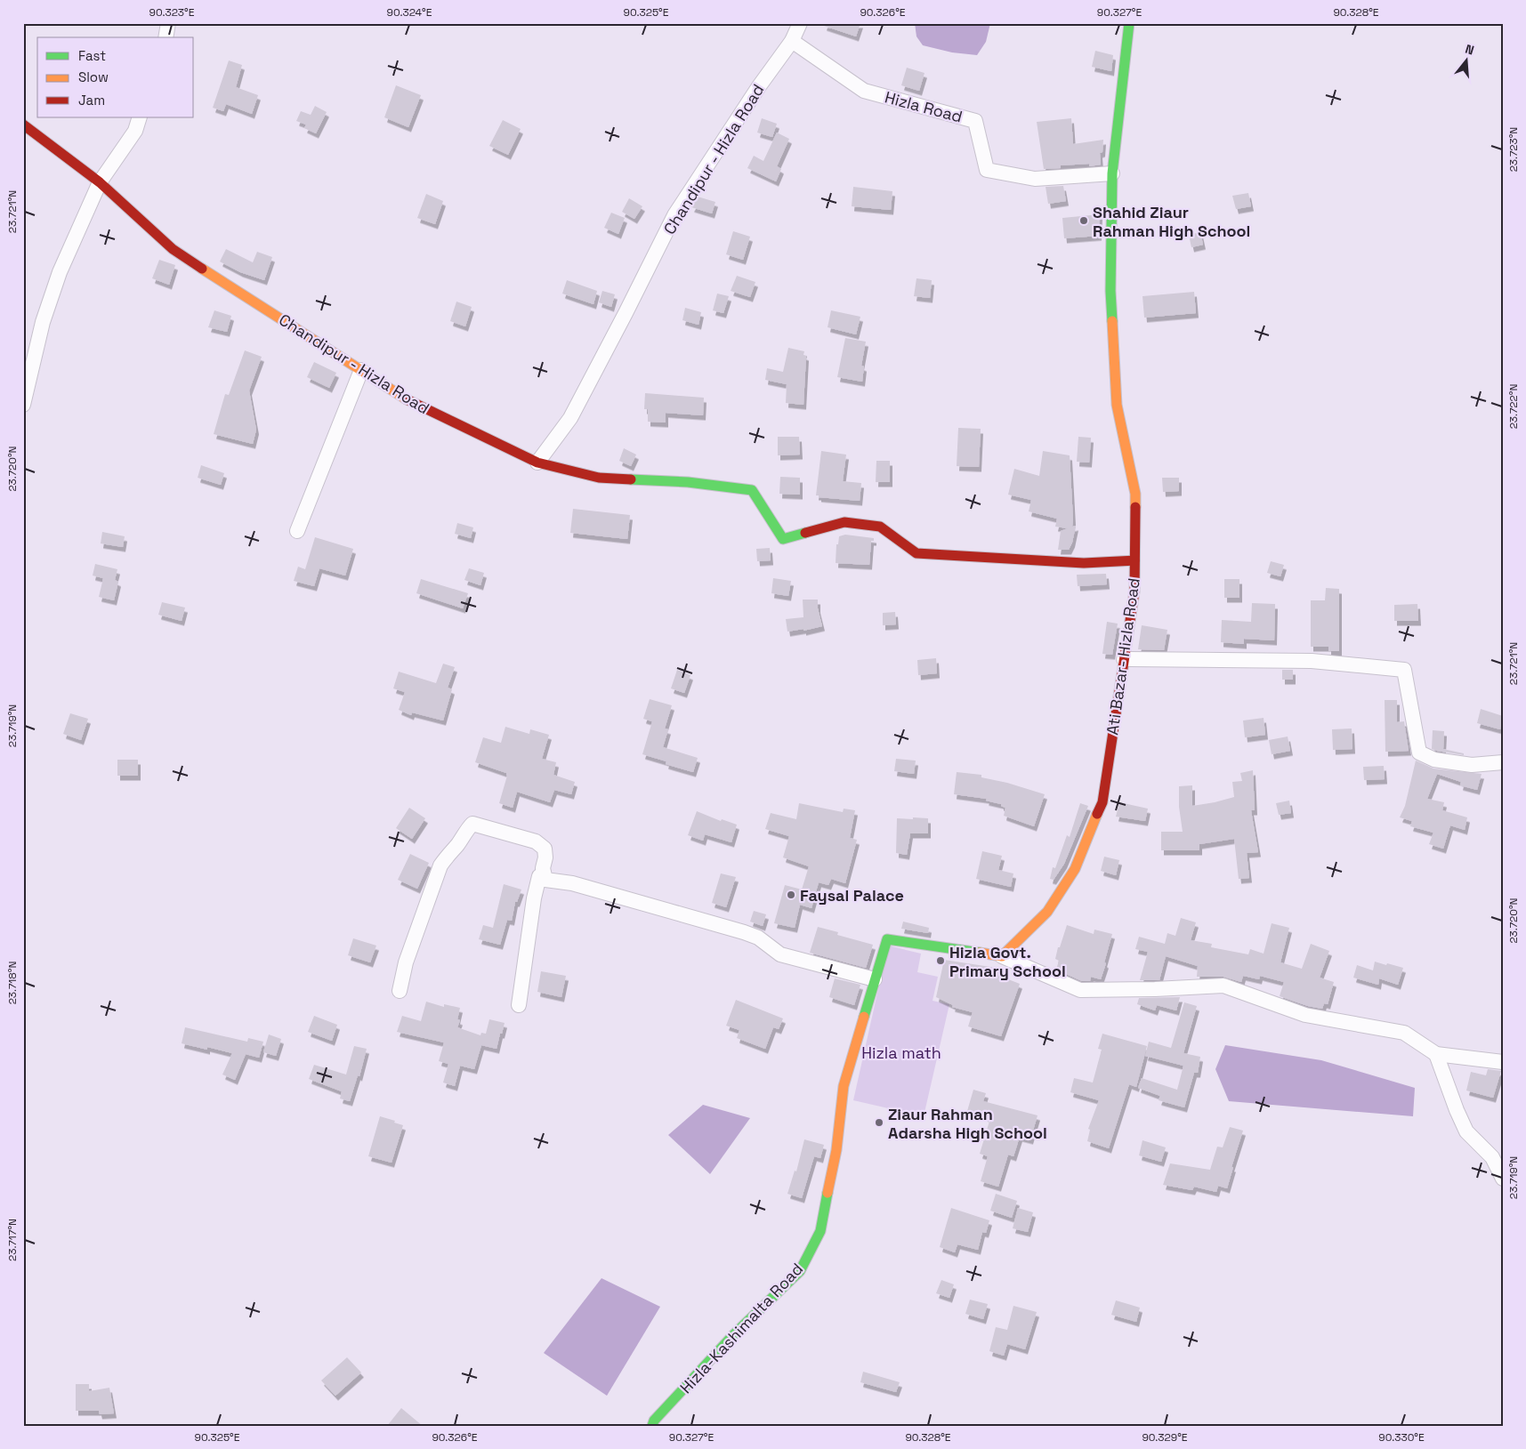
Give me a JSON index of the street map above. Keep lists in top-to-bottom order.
{
  "streets": {
    "street": [
      "Hizla Road",
      "Chandipur - Hizla Road",
      "Ati Bazar- Hizla Road",
      "Hizla-Kashimalta Road"
    ]
  },
  "crossings": [
    ["Hizla Road", "Chandipur - Hizla Road"],
    ["Hizla Road", "Ati Bazar- Hizla Road"],
    ["Ati Bazar- Hizla Road", "Hizla-Kashimalta Road"]
  ],
  "parks": ["Hizla math"],
  "places": [
    "Shahid Ziaur Rahman High School",
    "Faysal Palace",
    "Hizla Govt. Primary School",
    "Ziaur Rahman Adarsha High School"
  ],
  "legend": ["Fast", "Slow", "Jam"],
  "north": "top",
  "coordinates": [
    "90.323°E",
    "90.324°E",
    "90.325°E",
    "90.326°E",
    "90.327°E",
    "90.328°E",
    "23.723°N",
    "23.721°N",
    "23.722°N",
    "23.720°N",
    "23.719°N",
    "23.718°N",
    "23.717°N",
    "90.329°E",
    "90.330°E"
  ]
}
